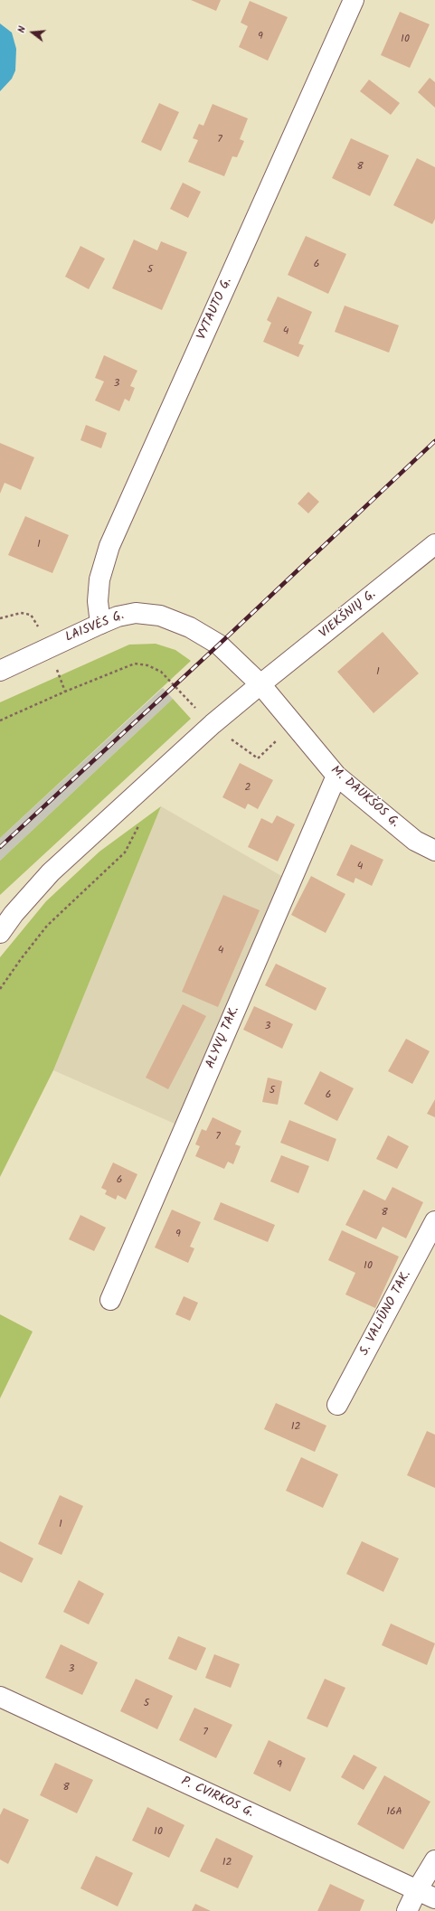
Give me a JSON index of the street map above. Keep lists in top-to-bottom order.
{
  "streets": {
    "street": [
      "VYTAUTO G.",
      "VIEKŠNIŲ G.",
      "LAISVĖS G.",
      "M. DAUKŠOS G.",
      "ALYVŲ TAK.",
      "S. VALIŪNO TAK.",
      "P. CVIRKOS G."
    ]
  },
  "crossings": [
    ["VYTAUTO G.", "LAISVĖS G."],
    ["VIEKŠNIŲ G.", "LAISVĖS G."],
    ["VIEKŠNIŲ G.", "M. DAUKŠOS G."],
    ["LAISVĖS G.", "M. DAUKŠOS G."],
    ["M. DAUKŠOS G.", "ALYVŲ TAK."]
  ],
  "house_numbers": [
    "9",
    "10",
    "7",
    "8",
    "6",
    "5",
    "4",
    "3",
    "1",
    "1",
    "2",
    "4",
    "4",
    "3",
    "5",
    "6",
    "7",
    "6",
    "8",
    "9",
    "10",
    "12",
    "1",
    "3",
    "5",
    "7",
    "9",
    "8",
    "16A",
    "10",
    "12"
  ],
  "north": "left"
}
